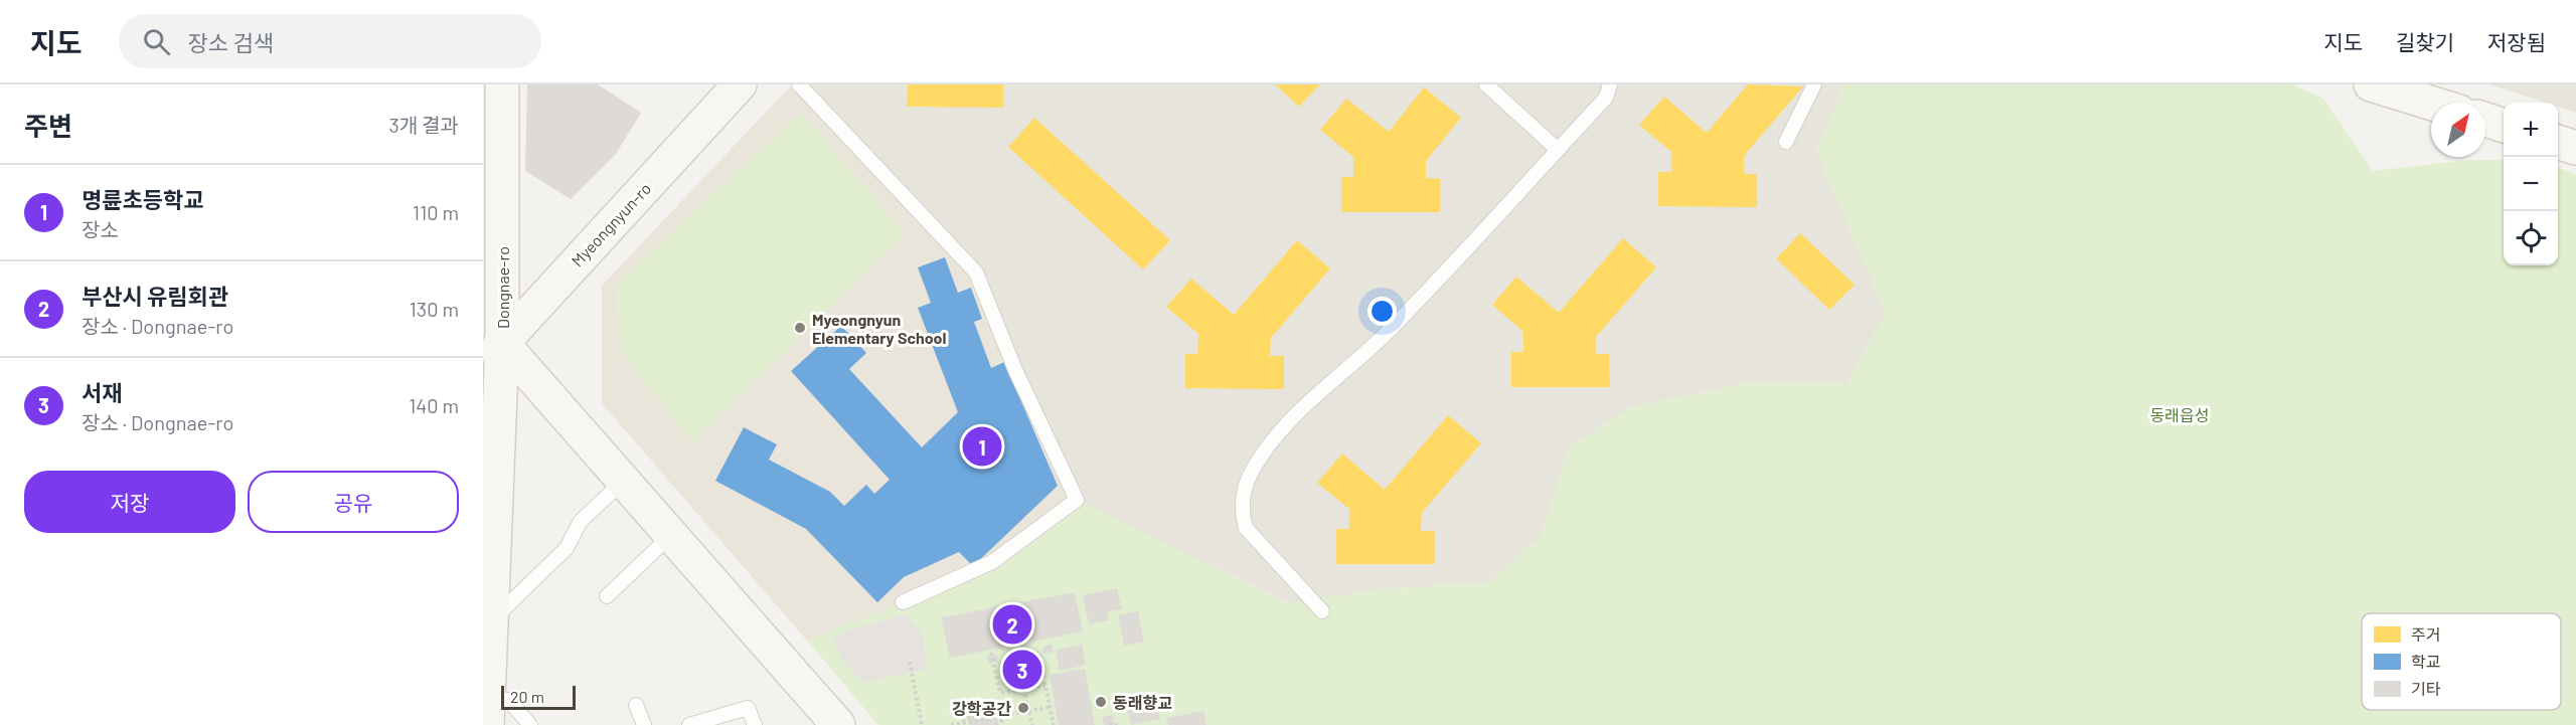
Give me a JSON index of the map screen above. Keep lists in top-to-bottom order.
{
  "streets": {
    "main road": ["Myeongnyun-ro", "Dongnae-ro"]
  },
  "crossings": [
    ["Myeongnyun-ro", "Dongnae-ro"]
  ],
  "parks": ["동래읍성"],
  "places": ["Myeongnyun Elementary School", "동래향교", "강학공간"],
  "legend": ["주거", "학교", "기타"],
  "scale_bar": "20 m",
  "north": "top right",
  "page": {
    "header": "지도",
    "search": "장소 검색",
    "nav": ["지도", "길찾기", "저장됨"],
    "heading": ["주변", "3개 결과"],
    "map_buttons": ["+", "−"],
    "list": [
      {
        "mark": "1",
        "name": "명륜초등학교",
        "note": "장소",
        "value": "110 m"
      },
      {
        "mark": "2",
        "name": "부산시 유림회관",
        "note": "장소 · Dongnae-ro",
        "value": "130 m"
      },
      {
        "mark": "3",
        "name": "서재",
        "note": "장소 · Dongnae-ro",
        "value": "140 m"
      }
    ],
    "pins": ["1", "2", "3"],
    "buttons": ["저장", "공유"],
    "scale": "20 m"
  }
}
